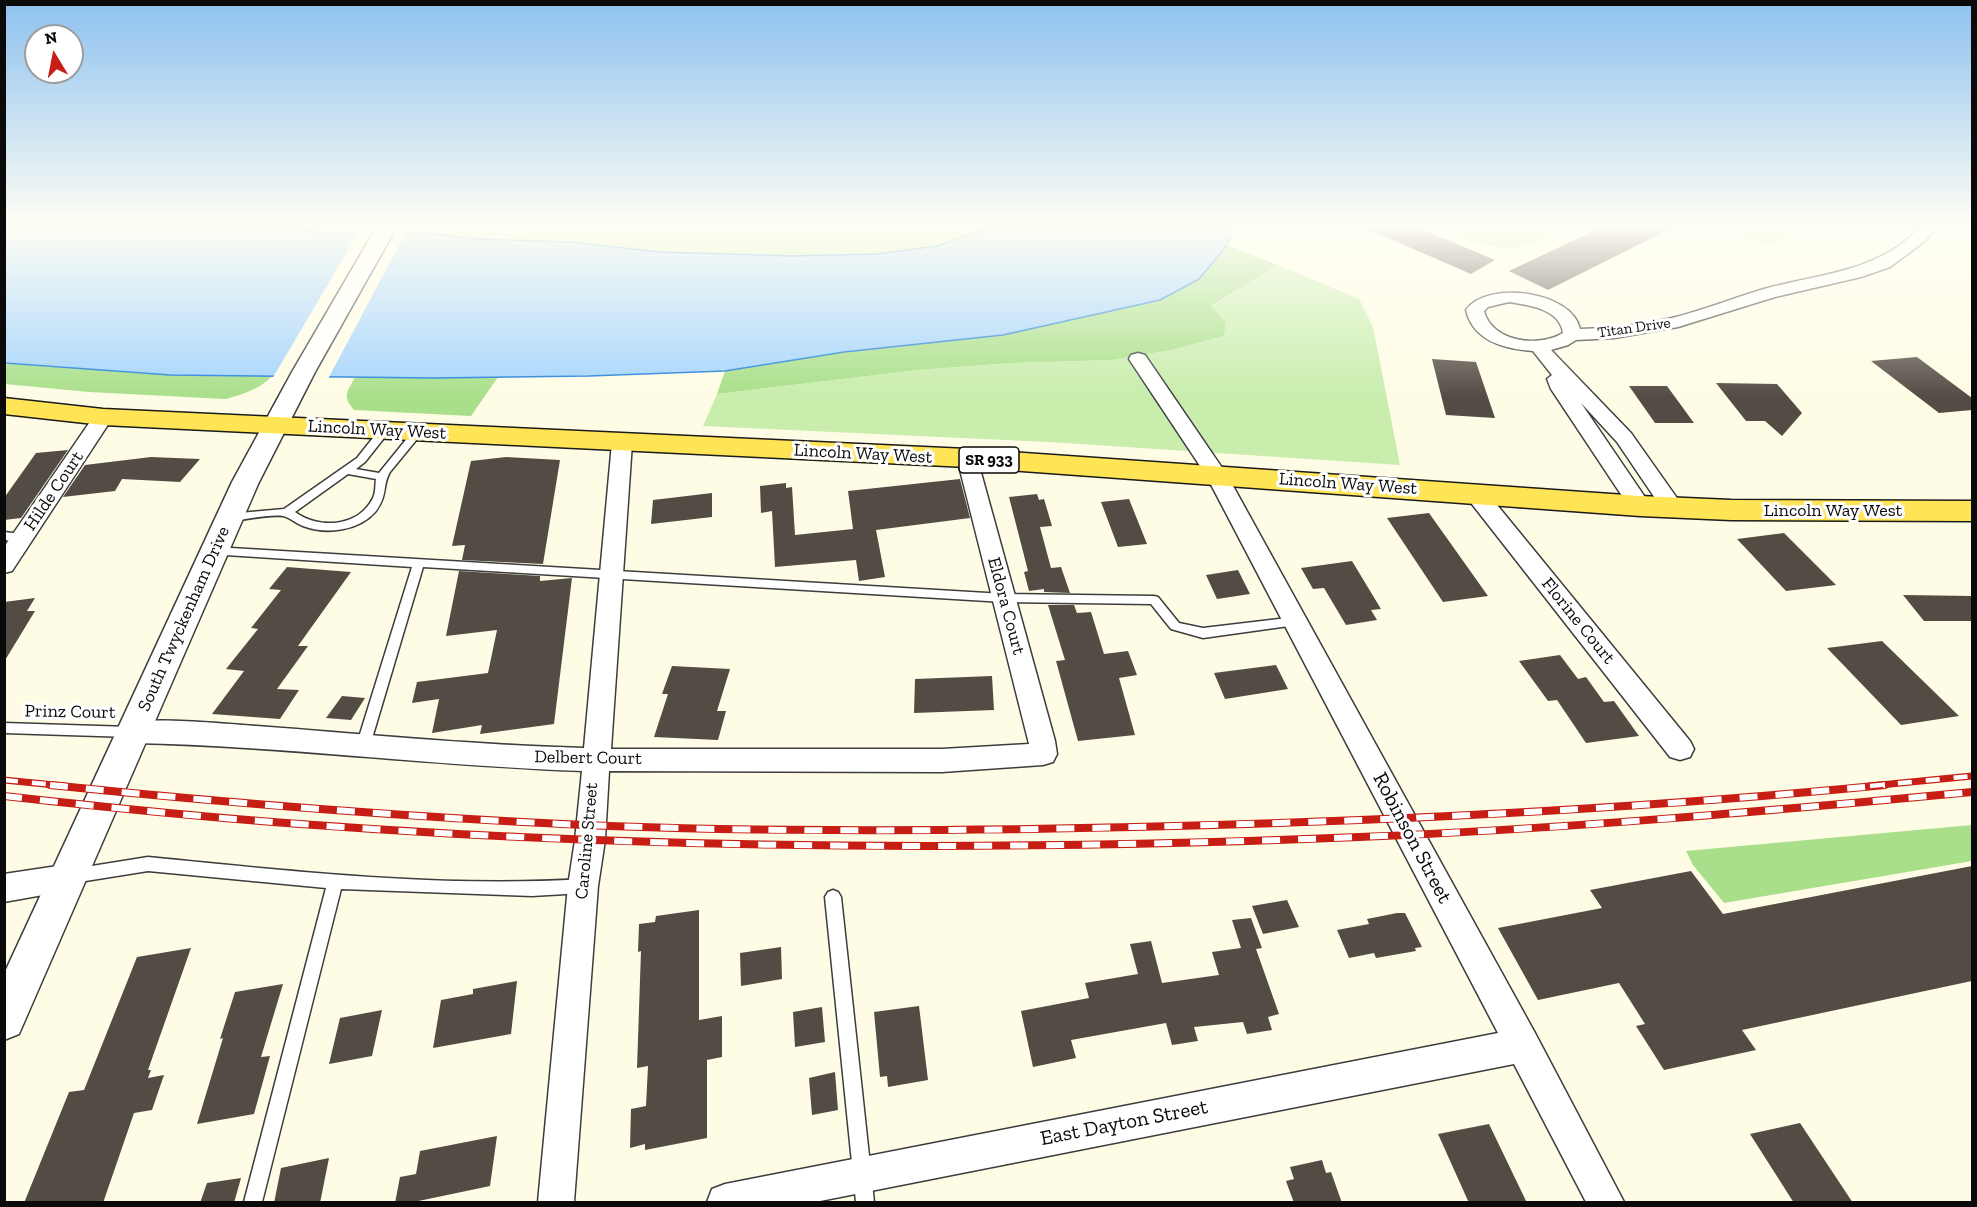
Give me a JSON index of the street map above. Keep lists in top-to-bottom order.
{
  "streets": {
    "main road": ["Lincoln Way West", "SR 933"],
    "street": [
      "Titan Drive",
      "Hilde Court",
      "Eldora Court",
      "South Twyckenham Drive",
      "Florine Court",
      "Delbert Court",
      "Robinson Street",
      "Caroline Street",
      "East Dayton Street"
    ],
    "lane": ["Prinz Court"]
  },
  "crossings": [
    ["Lincoln Way West", "Hilde Court"],
    ["Lincoln Way West", "Eldora Court"],
    ["Lincoln Way West", "South Twyckenham Drive"],
    ["Lincoln Way West", "Florine Court"],
    ["Lincoln Way West", "Robinson Street"],
    ["Lincoln Way West", "Caroline Street"],
    ["Eldora Court", "Delbert Court"],
    ["South Twyckenham Drive", "Prinz Court"],
    ["South Twyckenham Drive", "Delbert Court"],
    ["Prinz Court", "Delbert Court"],
    ["Delbert Court", "Caroline Street"],
    ["Robinson Street", "East Dayton Street"]
  ],
  "north": "top"
}
